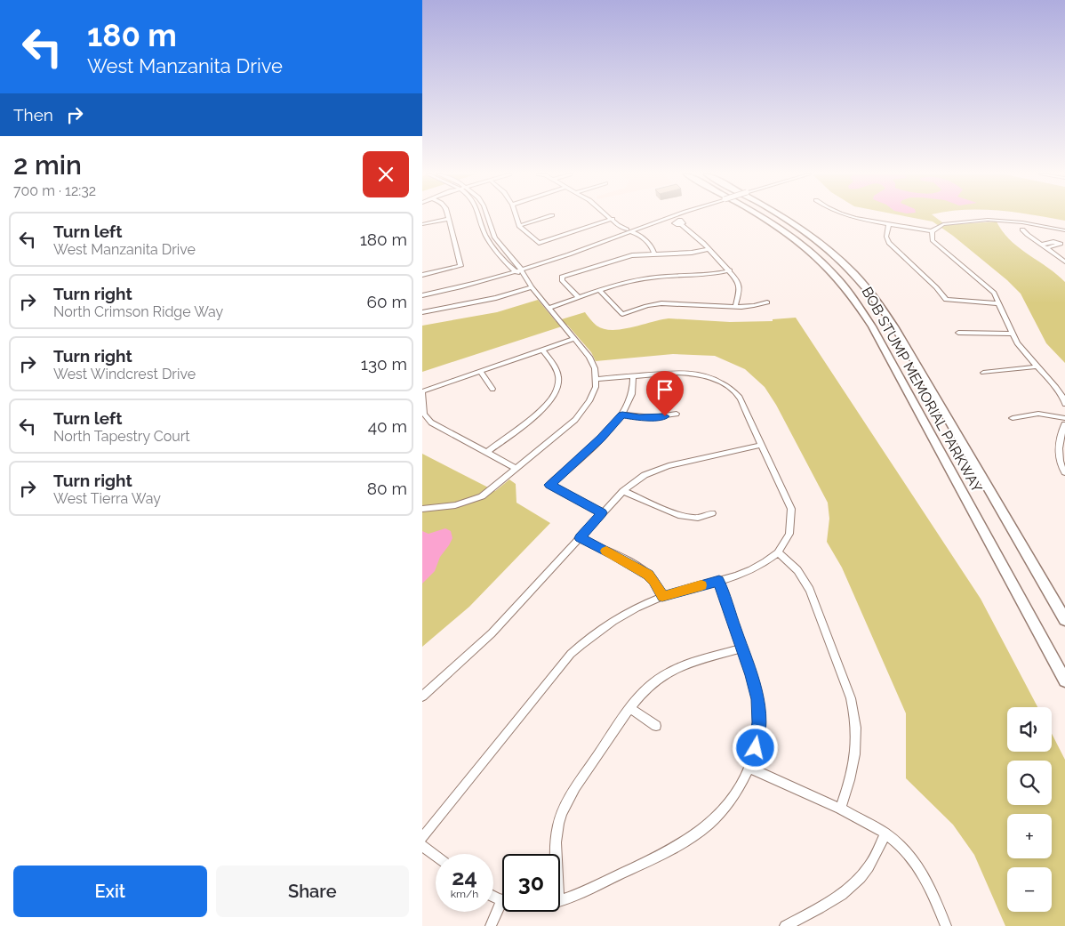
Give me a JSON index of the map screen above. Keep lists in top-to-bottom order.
{
  "streets": {
    "highway": ["BOB STUMP MEMORIAL PARKWAY"]
  },
  "page": {
    "turn": ["180 m", "West Manzanita Drive"],
    "then": "Then",
    "heading": ["2 min", "700 m · 12:32"],
    "list": [
      {
        "name": "Turn left",
        "note": "West Manzanita Drive",
        "value": "180 m"
      },
      {
        "name": "Turn right",
        "note": "North Crimson Ridge Way",
        "value": "60 m"
      },
      {
        "name": "Turn right",
        "note": "West Windcrest Drive",
        "value": "130 m"
      },
      {
        "name": "Turn left",
        "note": "North Tapestry Court",
        "value": "40 m"
      },
      {
        "name": "Turn right",
        "note": "West Tierra Way",
        "value": "80 m"
      }
    ],
    "map_buttons": ["+", "−"],
    "speed": "24 km/h",
    "limit": "30",
    "buttons": ["Exit", "Share"]
  }
}
